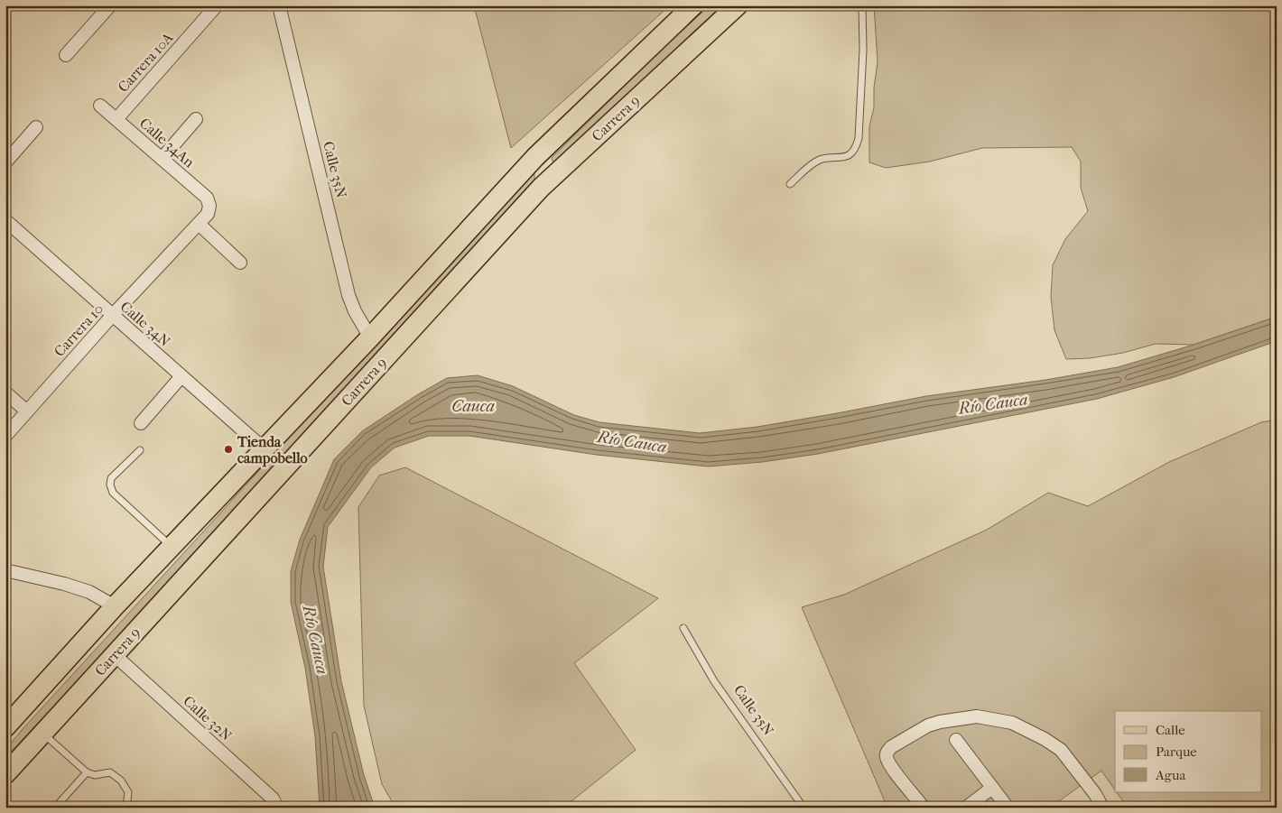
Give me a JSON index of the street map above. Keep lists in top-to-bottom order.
{
  "streets": {
    "main road": ["Carrera 9"],
    "street": [
      "Carrera 10A",
      "Calle 34An",
      "Calle 35N",
      "Calle 34N",
      "Carrera 10",
      "Calle 32N"
    ]
  },
  "crossings": [
    ["Carrera 10A", "Calle 34An"],
    ["Carrera 9", "Calle 35N"],
    ["Carrera 9", "Calle 34N"],
    ["Carrera 9", "Calle 32N"],
    ["Calle 34An", "Carrera 10"],
    ["Calle 34N", "Carrera 10"]
  ],
  "water": ["Río Cauca", "Cauca"],
  "places": ["Tienda campobello"],
  "legend": ["Calle", "Parque", "Agua"]
}
